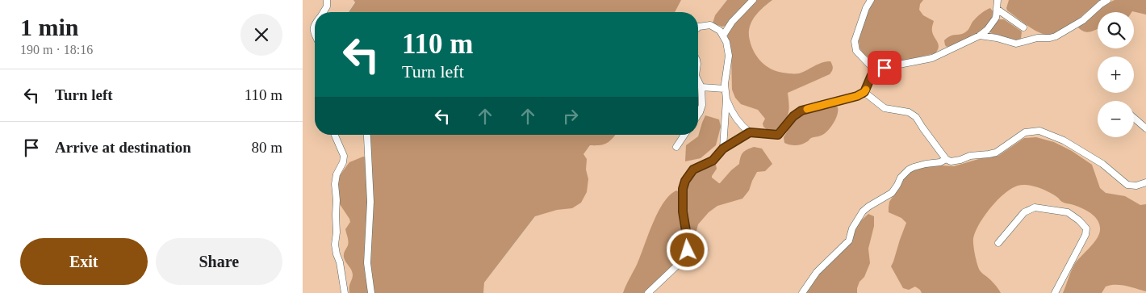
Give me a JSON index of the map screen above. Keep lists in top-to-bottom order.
{
  "page": {
    "heading": ["1 min", "190 m · 18:16"],
    "map_buttons": ["+", "−"],
    "turn": ["110 m", "Turn left"],
    "list": [
      {
        "name": "Turn left",
        "value": "110 m"
      },
      {
        "name": "Arrive at destination",
        "value": "80 m"
      }
    ],
    "buttons": ["Exit", "Share"]
  }
}
